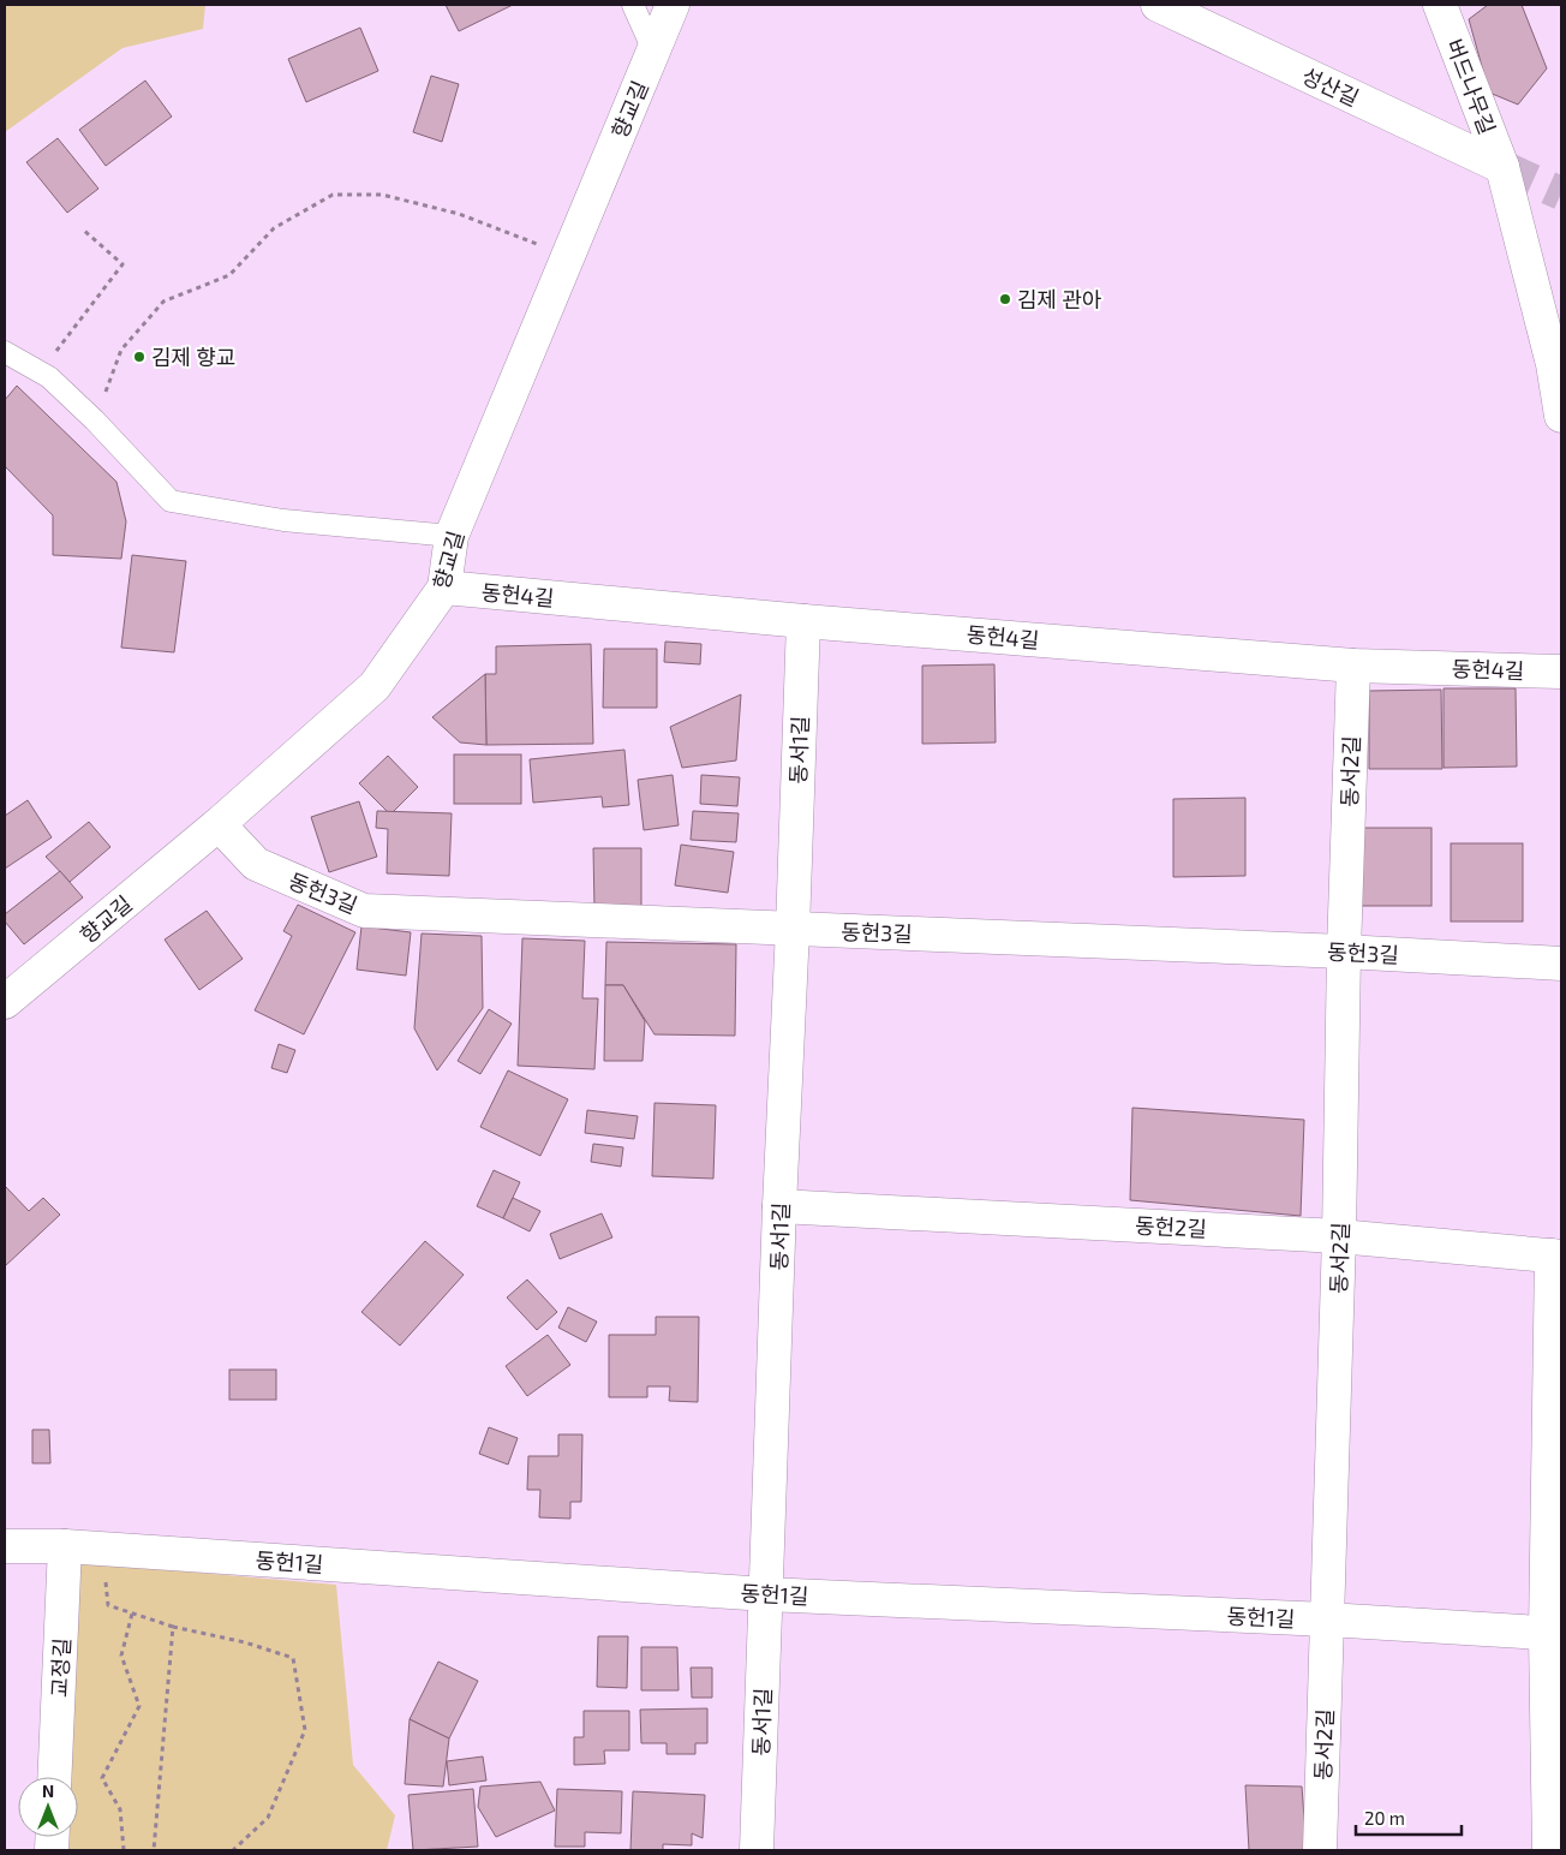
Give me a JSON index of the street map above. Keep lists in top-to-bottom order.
{
  "streets": {
    "street": [
      "성산길",
      "버드나무길",
      "향교길",
      "동헌4길",
      "동서1길",
      "동서2길",
      "동헌3길",
      "동헌2길",
      "동헌1길",
      "교정길"
    ]
  },
  "crossings": [
    ["성산길", "버드나무길"],
    ["향교길", "동헌4길"],
    ["향교길", "동헌3길"],
    ["동헌4길", "동서1길"],
    ["동헌4길", "동서2길"],
    ["동서1길", "동헌3길"],
    ["동서1길", "동헌2길"],
    ["동서1길", "동헌1길"],
    ["동서2길", "동헌3길"],
    ["동서2길", "동헌2길"],
    ["동서2길", "동헌1길"],
    ["동헌1길", "교정길"]
  ],
  "places": ["김제 관아", "김제 향교"],
  "scale_bar": "20 m",
  "north": "top"
}
